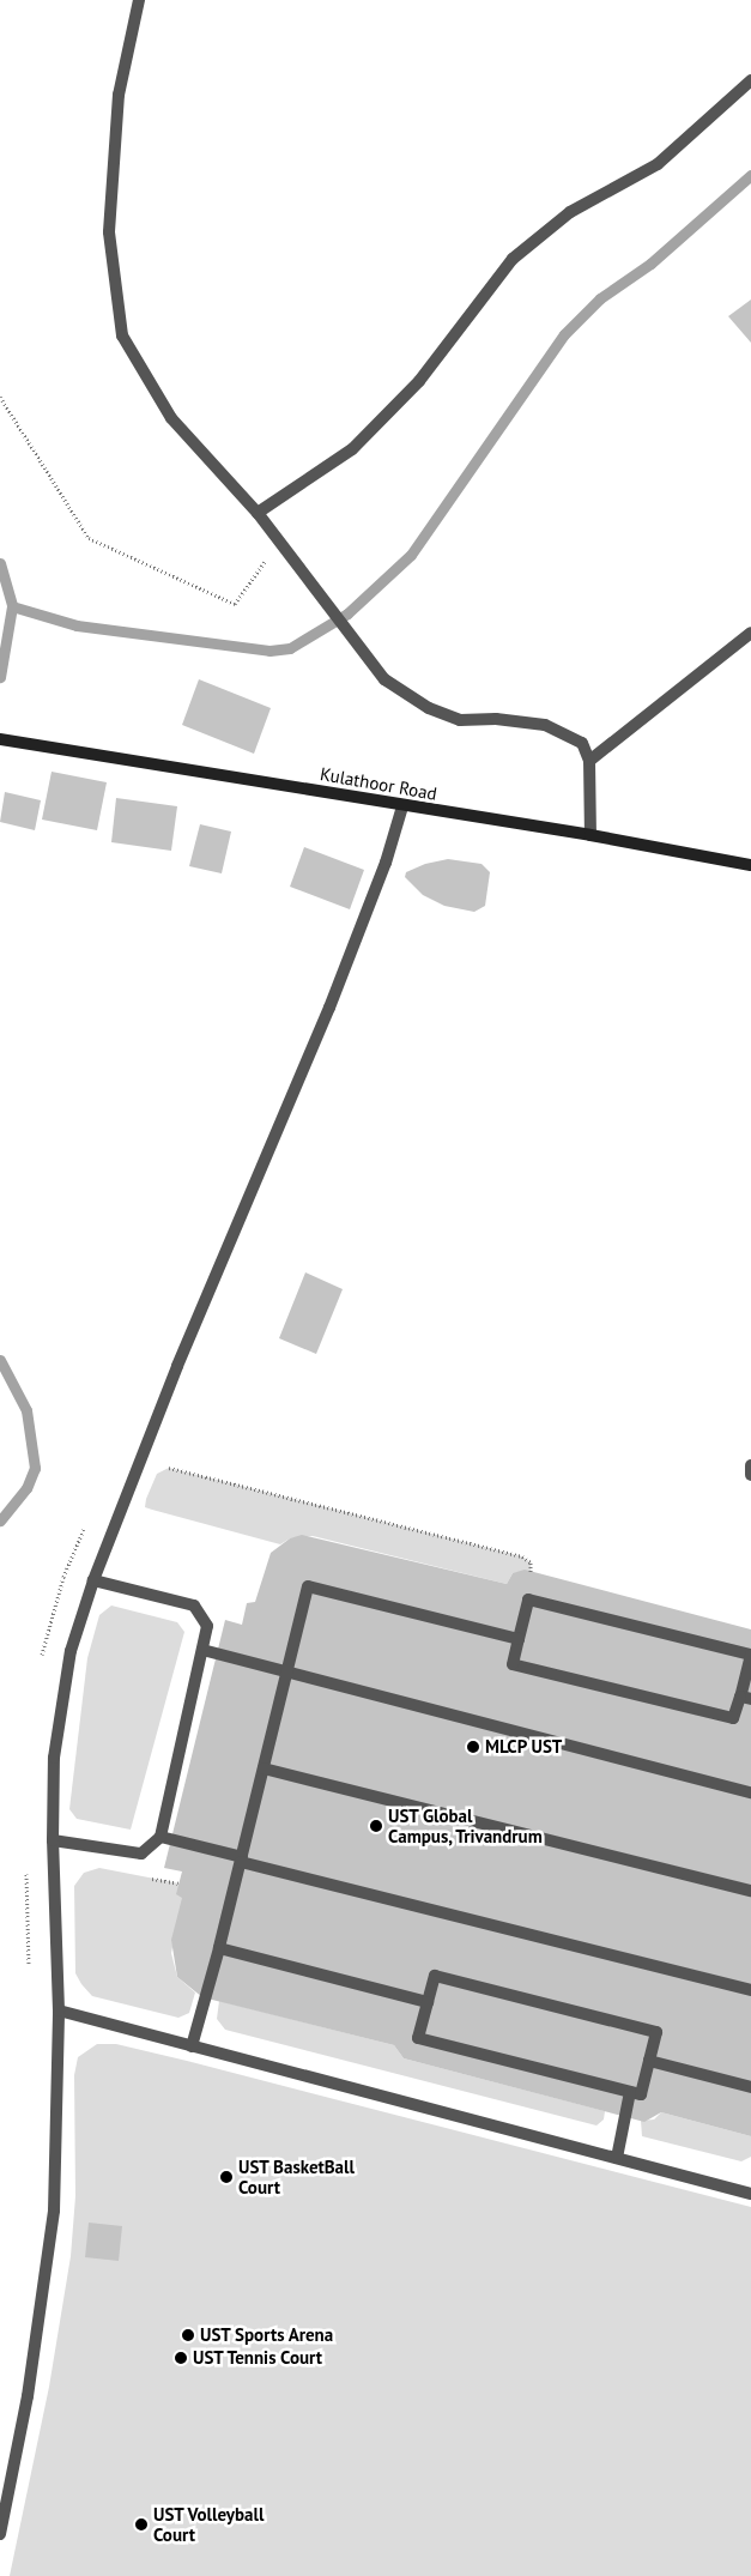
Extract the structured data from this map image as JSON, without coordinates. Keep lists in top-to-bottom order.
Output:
{
  "streets": {
    "main road": ["Kulathoor Road"]
  },
  "places": [
    "MLCP UST",
    "UST Global Campus, Trivandrum",
    "UST BasketBall Court",
    "UST Sports Arena",
    "UST Tennis Court",
    "UST Volleyball Court"
  ]
}
